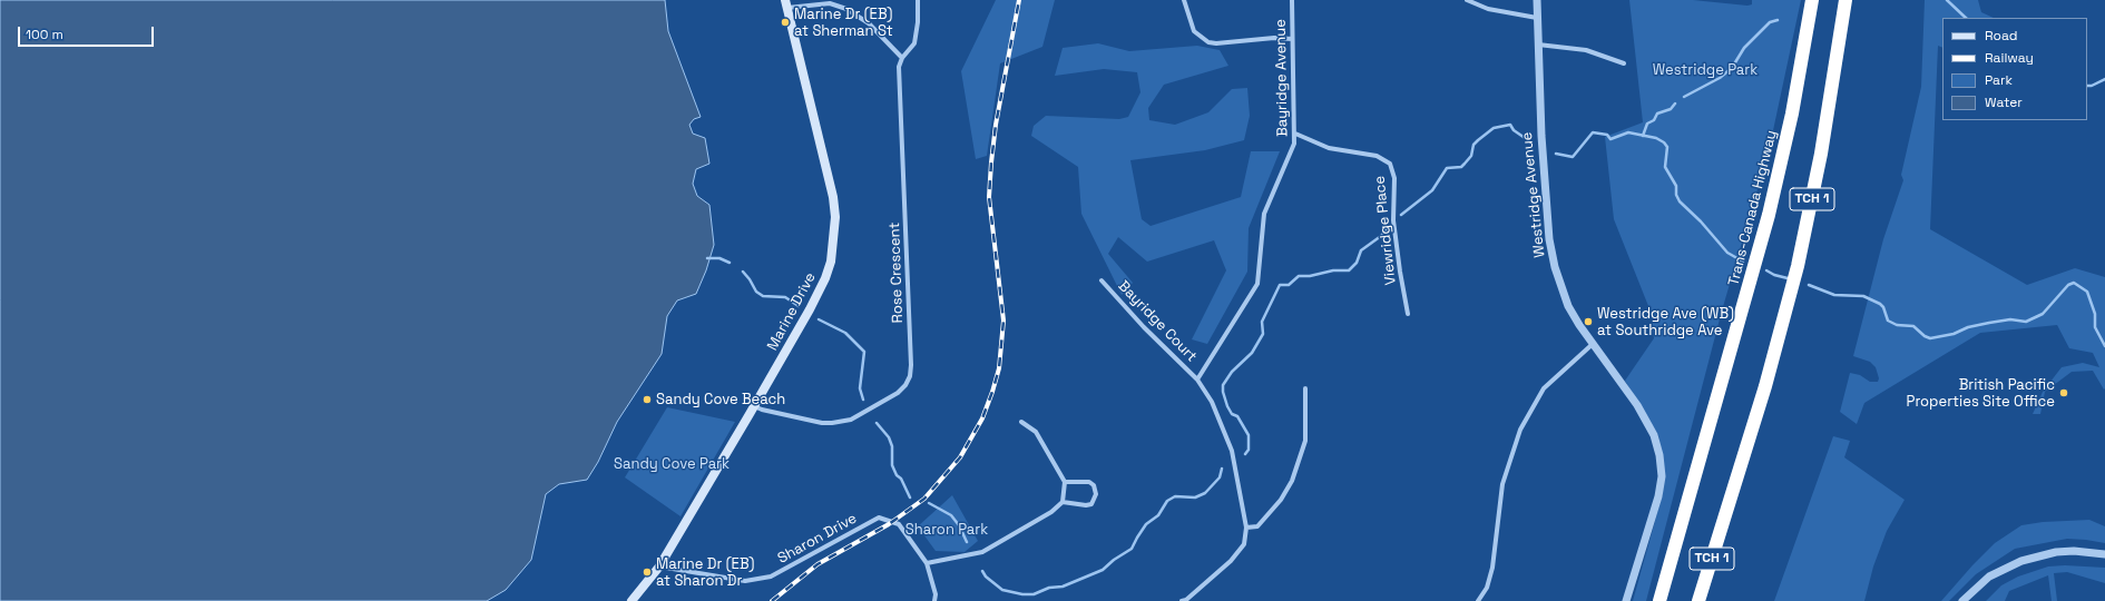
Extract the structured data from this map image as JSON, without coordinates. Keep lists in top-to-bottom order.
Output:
{
  "streets": {
    "highway": ["TCH 1", "Trans-Canada Highway"],
    "main road": ["Marine Drive"],
    "street": [
      "Bayridge Avenue",
      "Westridge Avenue",
      "Viewridge Place",
      "Rose Crescent",
      "Bayridge Court",
      "Sharon Drive"
    ]
  },
  "crossings": [
    ["Bayridge Avenue", "Viewridge Place"],
    ["Bayridge Avenue", "Bayridge Court"],
    ["Rose Crescent", "Marine Drive"],
    ["Marine Drive", "Sharon Drive"]
  ],
  "parks": ["Westridge Park", "Sandy Cove Park", "Sharon Park"],
  "places": [
    "Marine Dr (EB) at Sherman St",
    "Westridge Ave (WB) at Southridge Ave",
    "British Pacific Properties Site Office",
    "Sandy Cove Beach",
    "Marine Dr (EB) at Sharon Dr"
  ],
  "legend": [
    "Road",
    "Railway",
    "Park",
    "Water"
  ],
  "scale_bar": "100 m"
}
